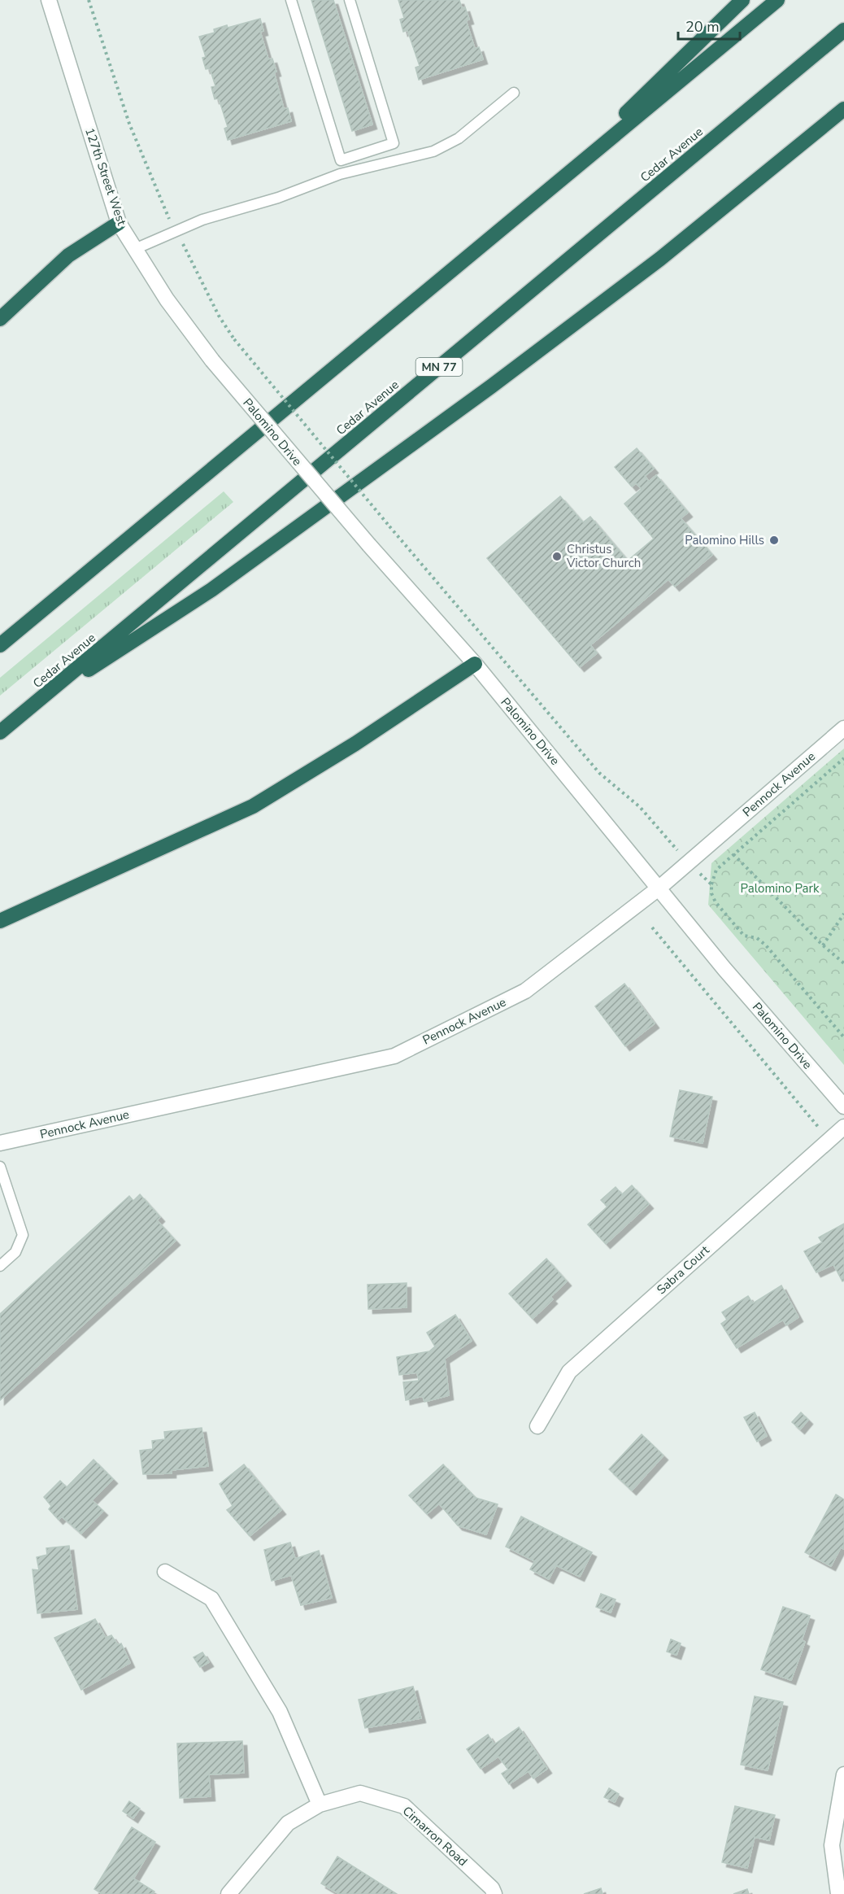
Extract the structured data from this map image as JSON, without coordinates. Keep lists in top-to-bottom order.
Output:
{
  "streets": {
    "highway": ["Cedar Avenue", "MN 77"],
    "street": [
      "127th Street West",
      "Palomino Drive",
      "Pennock Avenue",
      "Sabra Court",
      "Cimarron Road"
    ]
  },
  "crossings": [
    ["127th Street West", "Palomino Drive"],
    ["Palomino Drive", "Pennock Avenue"]
  ],
  "parks": ["Palomino Park"],
  "places": ["Palomino Hills", "Christus Victor Church"],
  "scale_bar": "20 m"
}
